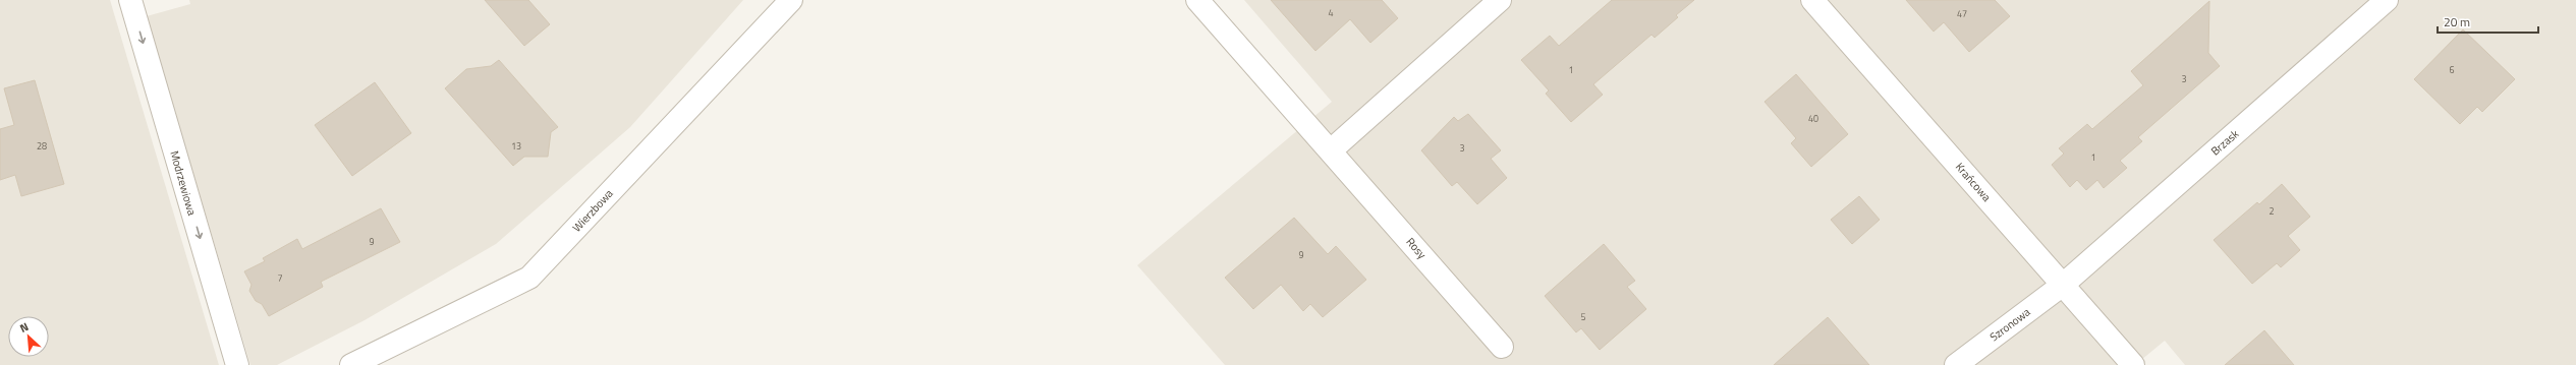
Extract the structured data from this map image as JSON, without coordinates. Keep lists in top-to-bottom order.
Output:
{
  "streets": {
    "street": [
      "Brzask",
      "Krańcowa",
      "Modrzewiowa",
      "Wierzbowa",
      "Rosy",
      "Szronowa"
    ]
  },
  "crossings": [
    ["Brzask", "Krańcowa"],
    ["Brzask", "Szronowa"],
    ["Krańcowa", "Szronowa"]
  ],
  "one_way": ["Modrzewiowa"],
  "house_numbers": [
    "4",
    "47",
    "1",
    "6",
    "3",
    "40",
    "28",
    "13",
    "3",
    "1",
    "2",
    "9",
    "9",
    "7",
    "5"
  ],
  "scale_bar": "20 m",
  "north": "top left"
}
